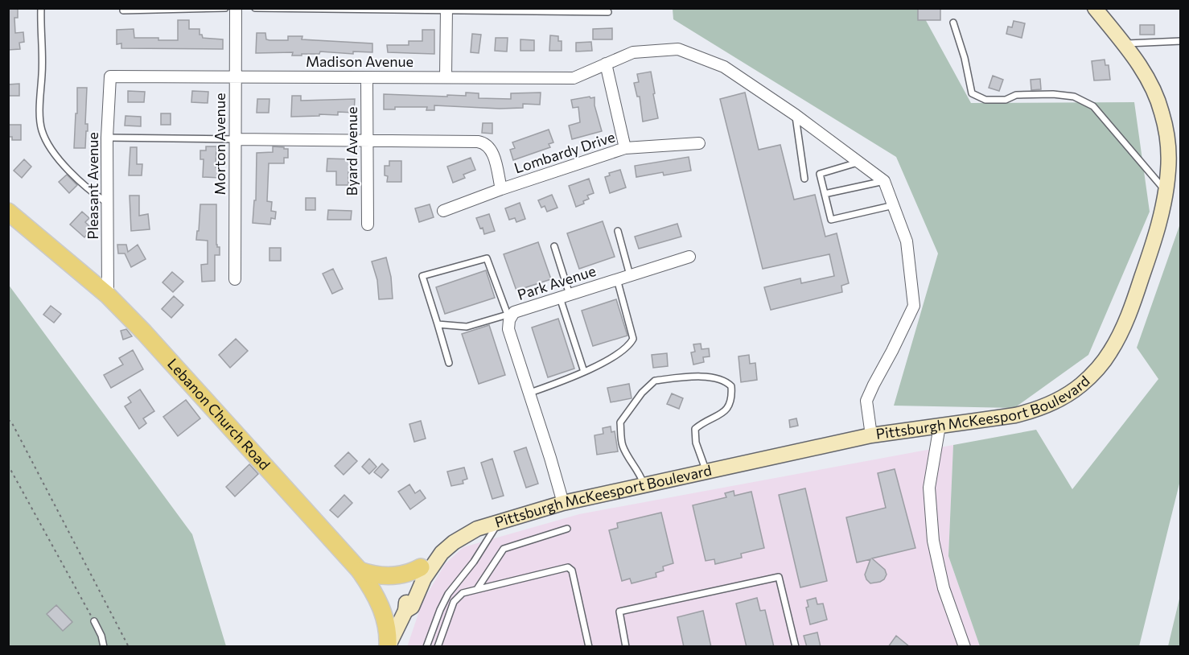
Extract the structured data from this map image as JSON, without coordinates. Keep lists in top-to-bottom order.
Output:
{
  "streets": {
    "main road": ["Pittsburgh McKeesport Boulevard", "Lebanon Church Road"],
    "street": [
      "Madison Avenue",
      "Morton Avenue",
      "Byard Avenue",
      "Lombardy Drive",
      "Pleasant Avenue",
      "Park Avenue"
    ]
  },
  "crossings": [
    ["Madison Avenue", "Morton Avenue"],
    ["Madison Avenue", "Byard Avenue"],
    ["Madison Avenue", "Pleasant Avenue"],
    ["Pleasant Avenue", "Lebanon Church Road"],
    ["Park Avenue", "Pittsburgh McKeesport Boulevard"],
    ["Pittsburgh McKeesport Boulevard", "Lebanon Church Road"]
  ]
}
